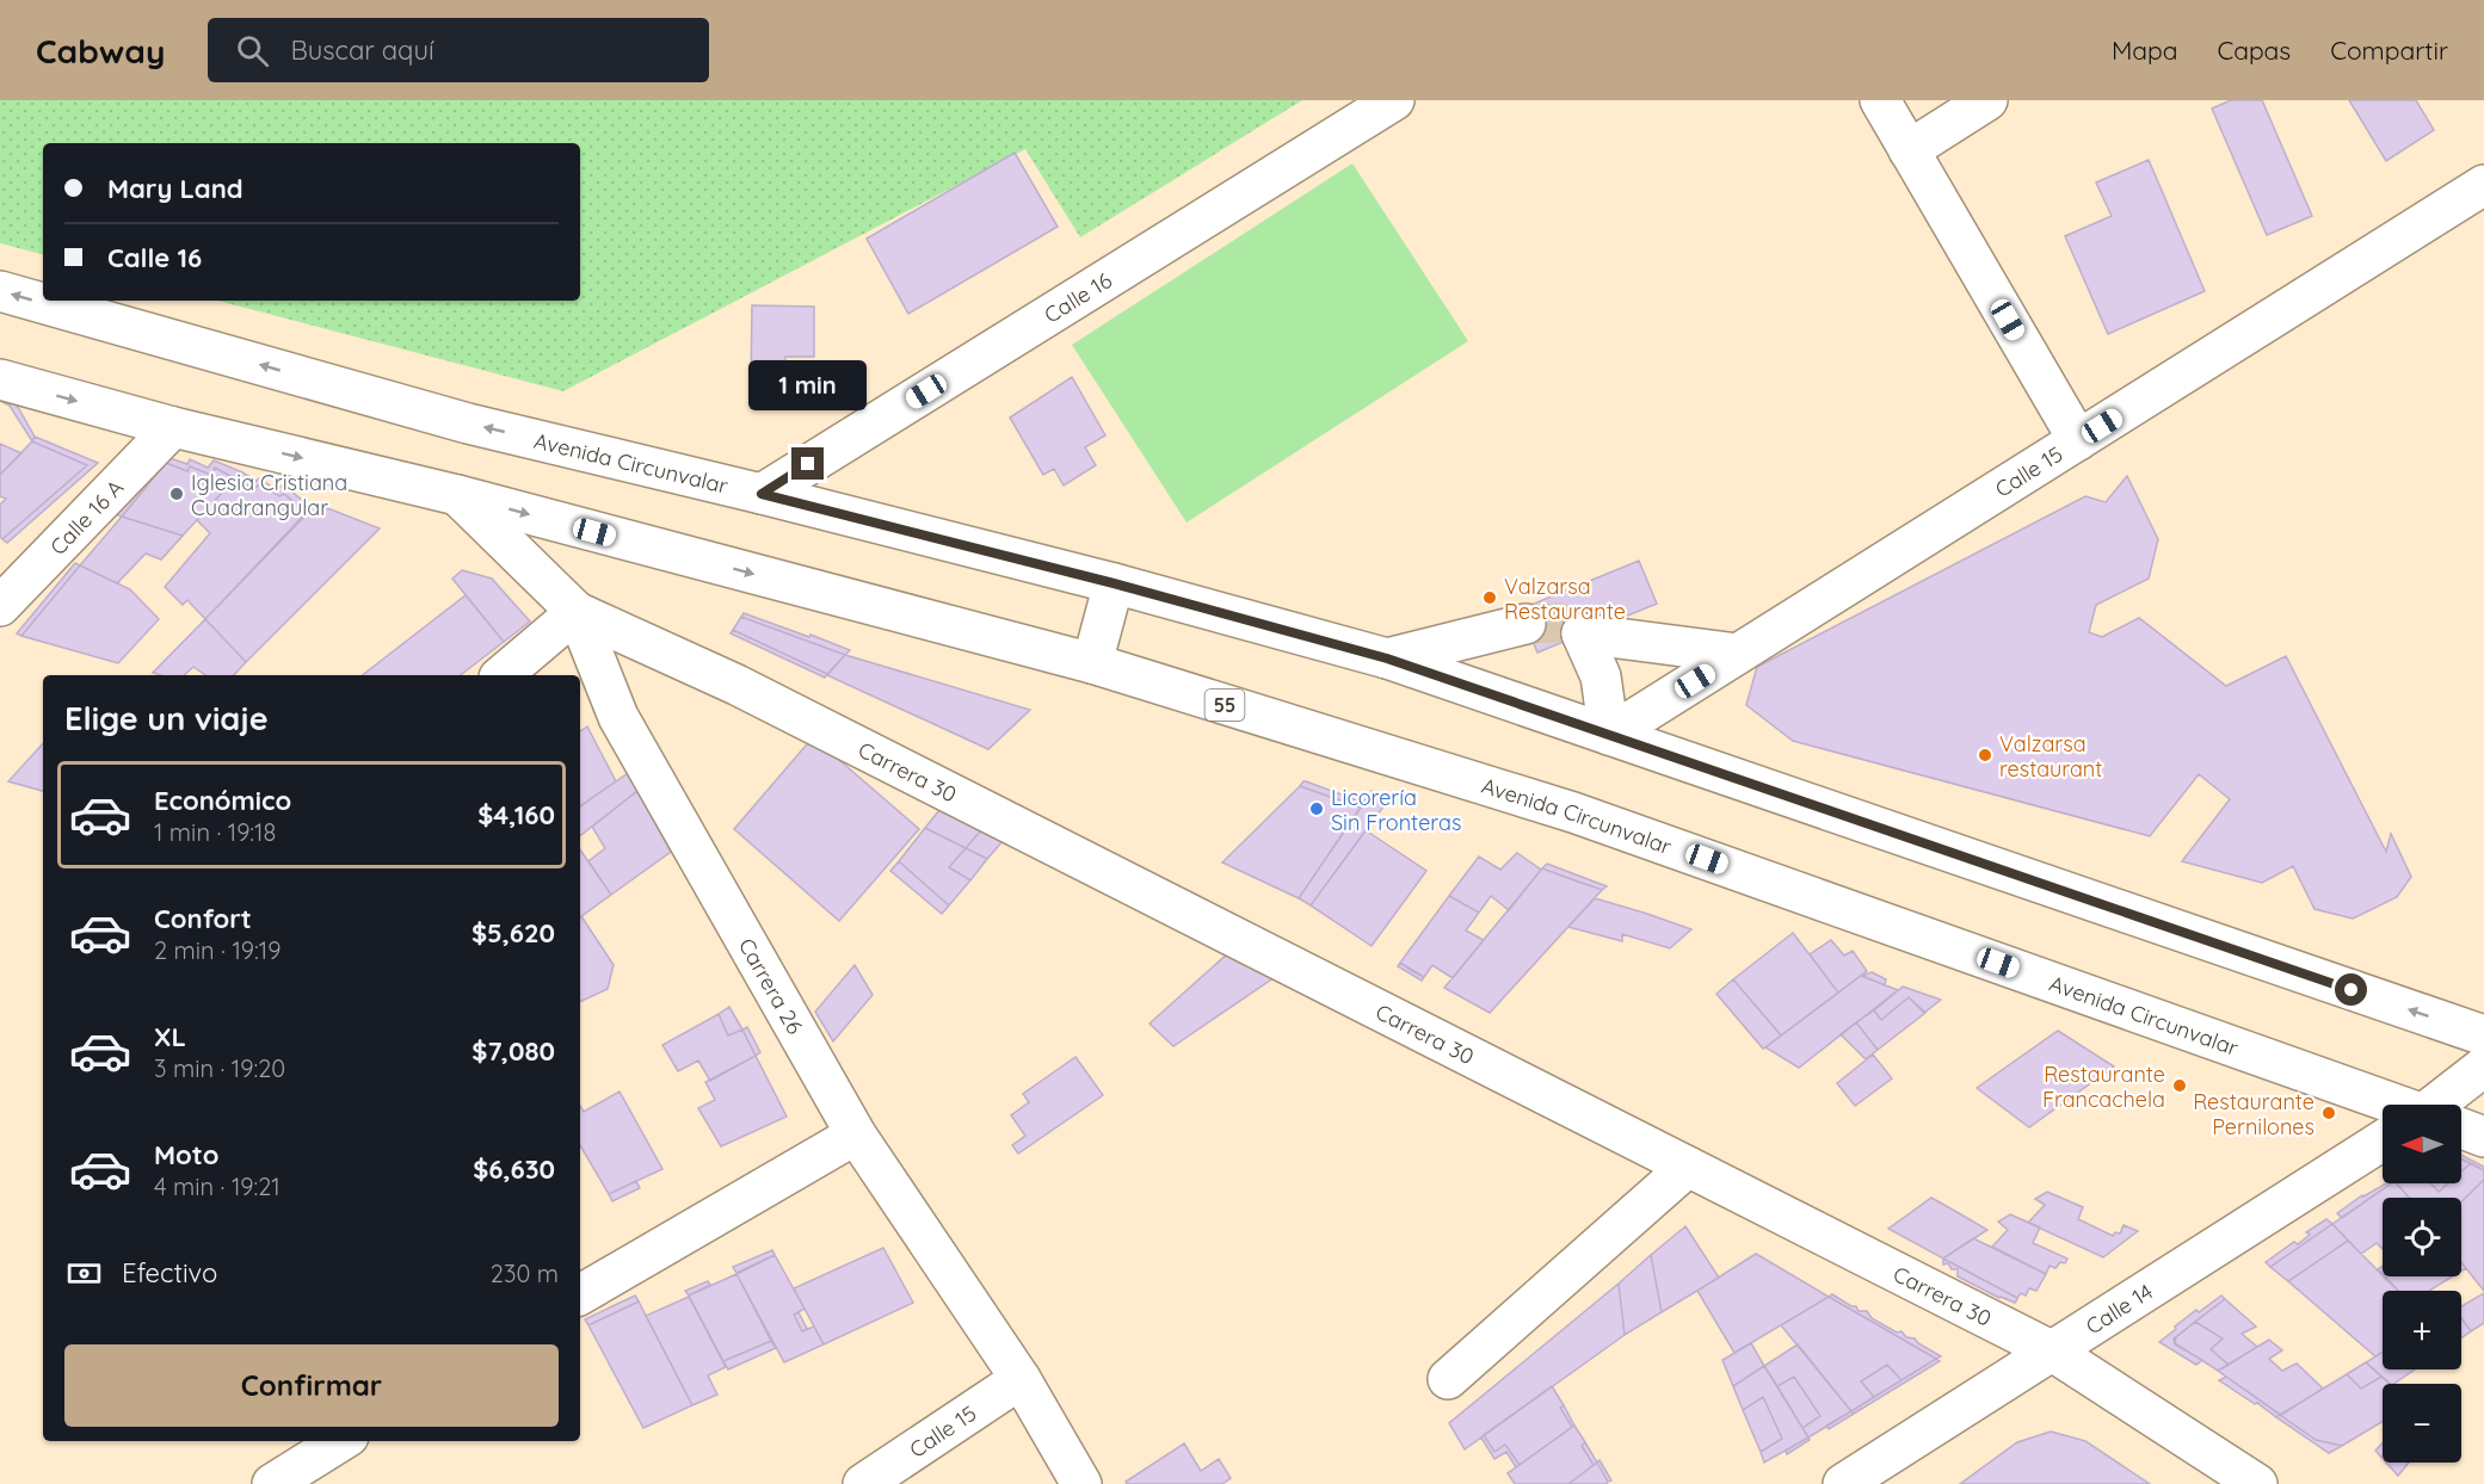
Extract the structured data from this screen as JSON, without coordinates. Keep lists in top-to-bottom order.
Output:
{
  "streets": {
    "main road": [
      "Calle 16",
      "Avenida Circunvalar",
      "Calle 15",
      "Calle 16 A",
      "55",
      "Carrera 30",
      "Carrera 26",
      "Calle 14"
    ]
  },
  "crossings": [
    ["Calle 16", "Avenida Circunvalar"],
    ["Avenida Circunvalar", "Calle 15"],
    ["Avenida Circunvalar", "Calle 16 A"],
    ["Avenida Circunvalar", "Carrera 26"],
    ["Calle 15", "Carrera 26"],
    ["Carrera 30", "Carrera 26"],
    ["Carrera 30", "Calle 14"]
  ],
  "places": [
    "Iglesia Cristiana Cuadrangular",
    "Valzarsa Restaurante",
    "Valzarsa restaurant",
    "Licorería Sin Fronteras",
    "Restaurante Francachela",
    "Restaurante Pernilones"
  ],
  "north": "left",
  "page": {
    "header": "Cabway",
    "search": "Buscar aquí",
    "nav": ["Mapa", "Capas", "Compartir"],
    "banner": ["Mary Land", "Calle 16"],
    "bubble": "1 min",
    "heading": "Elige un viaje",
    "list": [
      {
        "name": "Económico",
        "note": "1 min · 19:18",
        "value": "$4,160"
      },
      {
        "name": "Confort",
        "note": "2 min · 19:19",
        "value": "$5,620"
      },
      {
        "name": "XL",
        "note": "3 min · 19:20",
        "value": "$7,080"
      },
      {
        "name": "Moto",
        "note": "4 min · 19:21",
        "value": "$6,630"
      }
    ],
    "map_buttons": ["+", "−"],
    "pay": ["Efectivo", "230 m"],
    "buttons": "Confirmar"
  }
}
